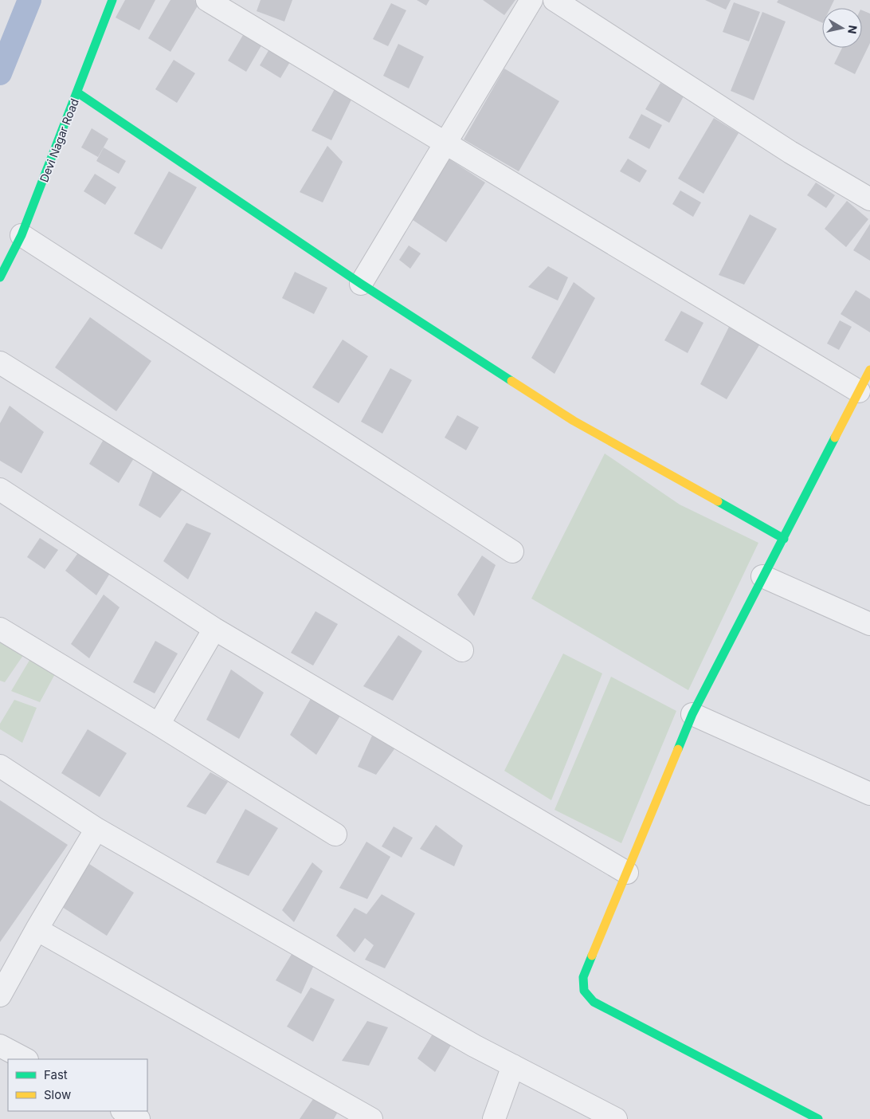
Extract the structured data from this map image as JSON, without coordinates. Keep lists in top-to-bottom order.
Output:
{
  "streets": {
    "street": ["Devi Nagar Road"]
  },
  "legend": ["Fast", "Slow"],
  "north": "right"
}
